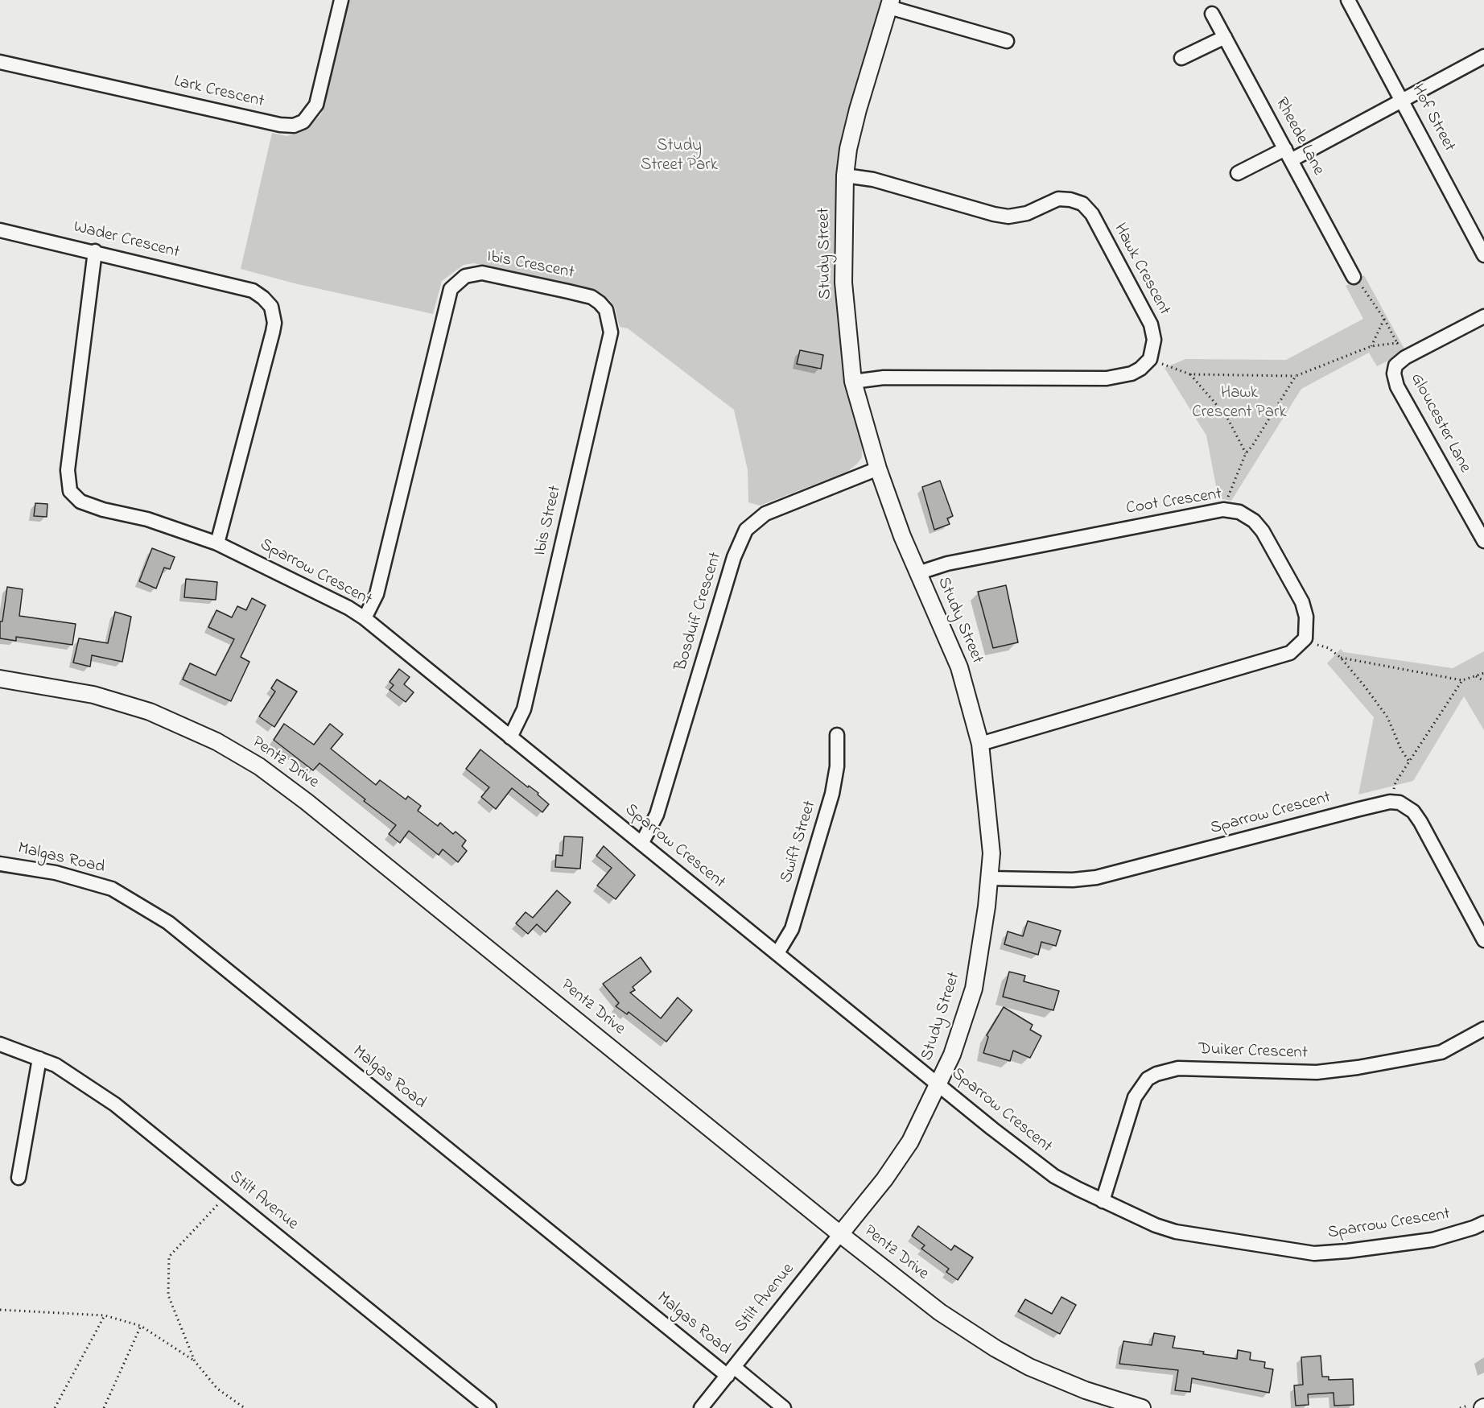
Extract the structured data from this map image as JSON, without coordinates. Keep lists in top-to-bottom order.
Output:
{
  "streets": {
    "street": [
      "Lark Crescent",
      "Hof Street",
      "Rheede Lane",
      "Wader Crescent",
      "Study Street",
      "Ibis Crescent",
      "Hawk Crescent",
      "Gloucester Lane",
      "Coot Crescent",
      "Ibis Street",
      "Sparrow Crescent",
      "Bosduif Crescent",
      "Pentz Drive",
      "Swift Street",
      "Malgas Road",
      "Duiker Crescent",
      "Stilt Avenue"
    ]
  },
  "crossings": [
    ["Wader Crescent", "Sparrow Crescent"],
    ["Study Street", "Hawk Crescent"],
    ["Study Street", "Coot Crescent"],
    ["Study Street", "Sparrow Crescent"],
    ["Study Street", "Bosduif Crescent"],
    ["Study Street", "Pentz Drive"],
    ["Study Street", "Stilt Avenue"],
    ["Ibis Crescent", "Ibis Street"],
    ["Ibis Crescent", "Sparrow Crescent"],
    ["Ibis Street", "Sparrow Crescent"],
    ["Sparrow Crescent", "Bosduif Crescent"],
    ["Sparrow Crescent", "Swift Street"],
    ["Sparrow Crescent", "Duiker Crescent"],
    ["Pentz Drive", "Stilt Avenue"],
    ["Malgas Road", "Stilt Avenue"]
  ],
  "parks": ["Study Street Park", "Hawk Crescent Park"]
}
